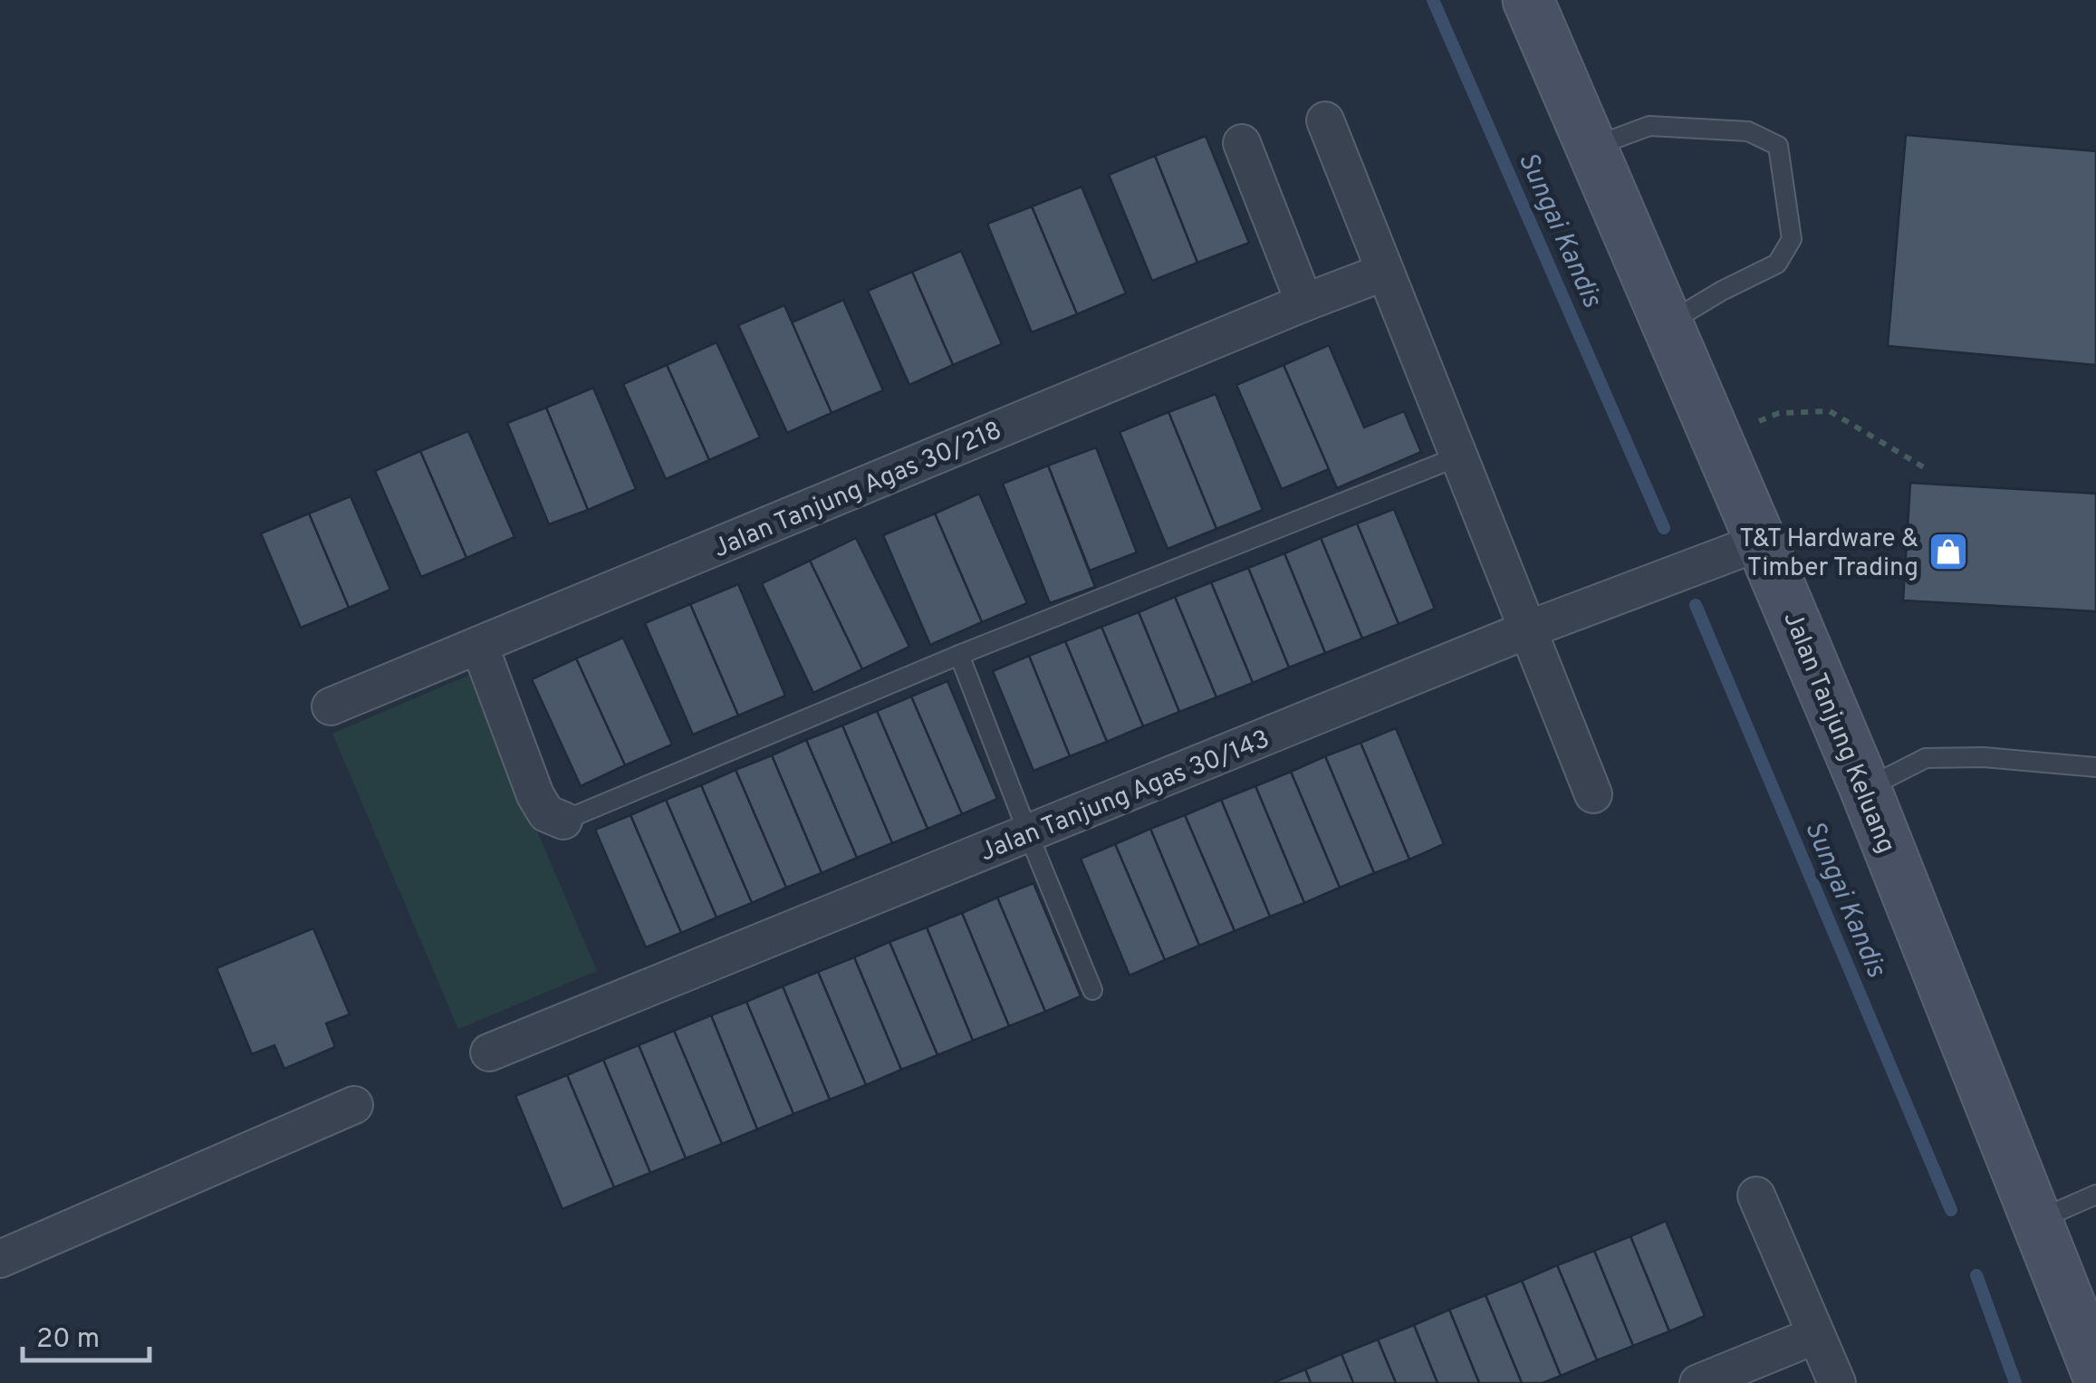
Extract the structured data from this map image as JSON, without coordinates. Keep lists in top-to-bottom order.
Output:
{
  "streets": {
    "main road": ["Jalan Tanjung Keluang"],
    "street": ["Jalan Tanjung Agas 30/218", "Jalan Tanjung Agas 30/143"]
  },
  "crossings": [
    ["Jalan Tanjung Keluang", "Jalan Tanjung Agas 30/143"]
  ],
  "water": ["Sungai Kandis"],
  "places": {
    "shop": ["T&T Hardware & Timber Trading"]
  },
  "scale_bar": "20 m"
}
